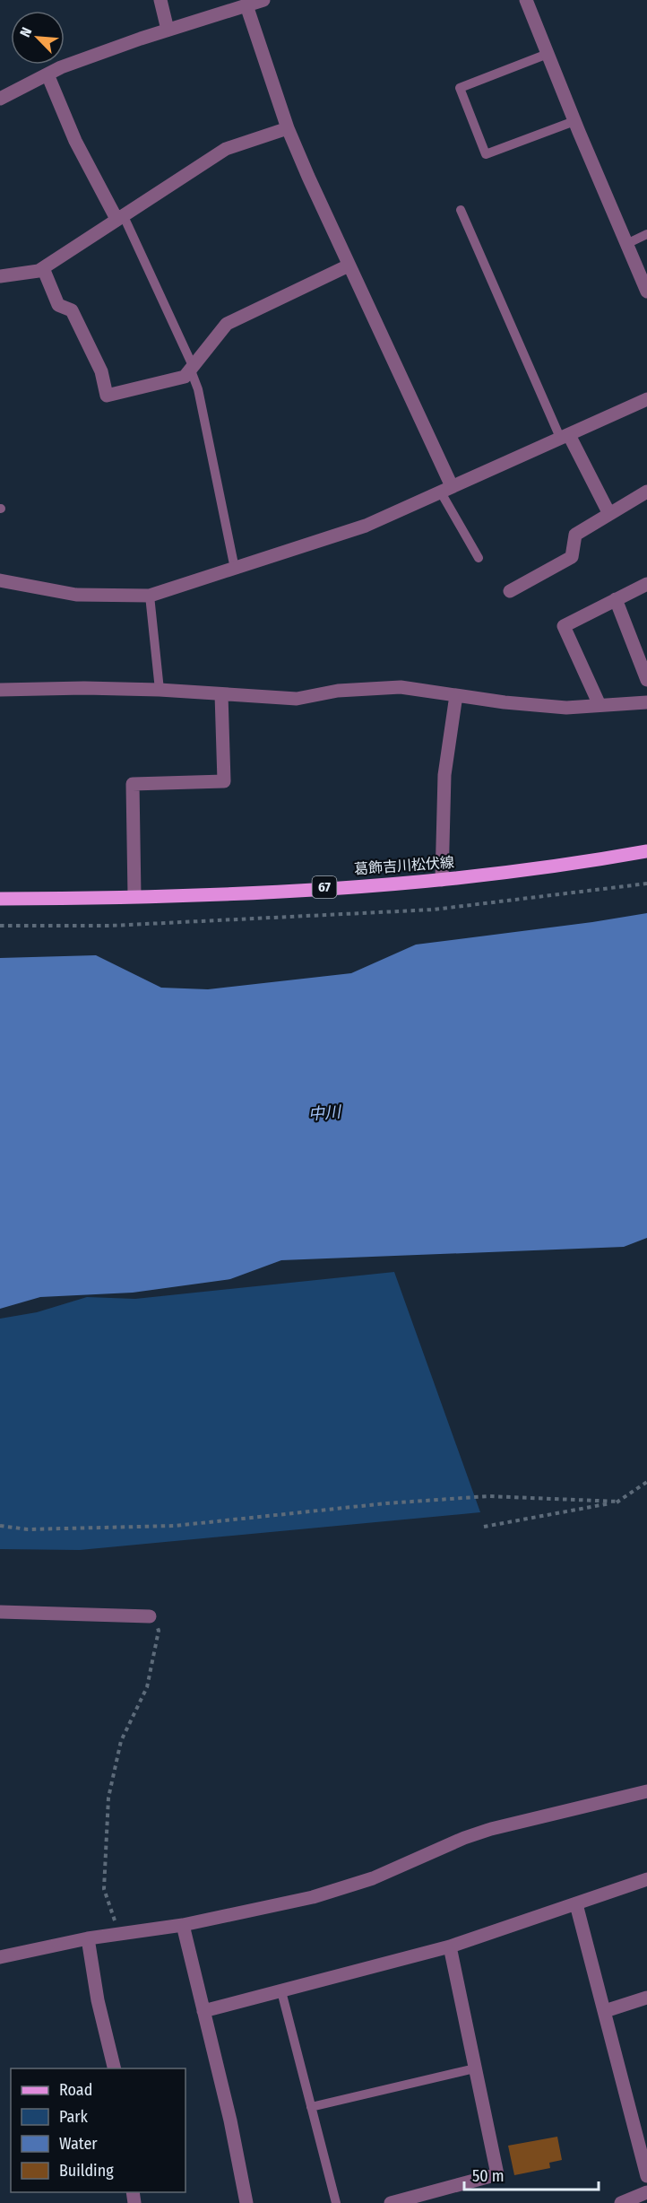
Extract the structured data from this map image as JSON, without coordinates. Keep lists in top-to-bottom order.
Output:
{
  "streets": {
    "main road": ["葛飾吉川松伏線", "67"]
  },
  "water": ["中川"],
  "legend": [
    "Road",
    "Park",
    "Water",
    "Building"
  ],
  "scale_bar": "50 m",
  "north": "top left"
}
